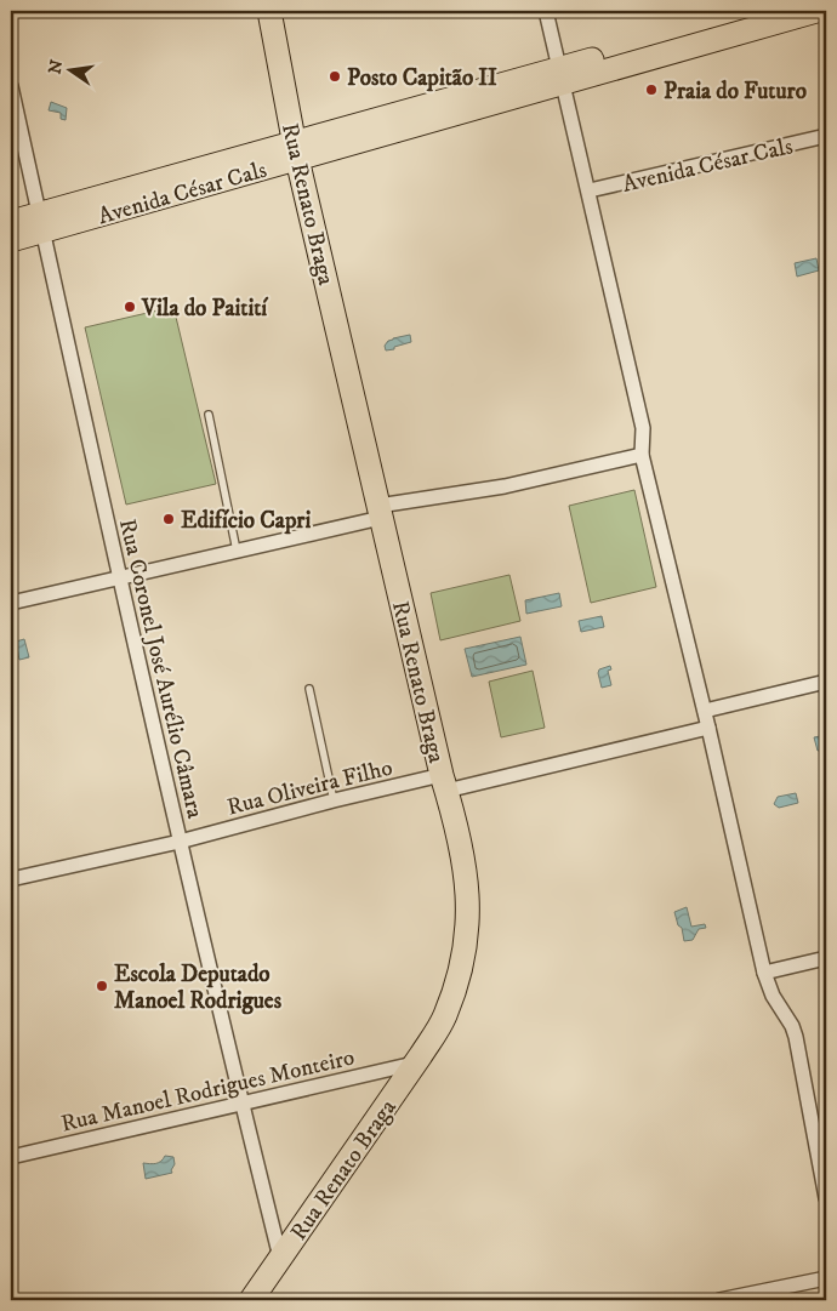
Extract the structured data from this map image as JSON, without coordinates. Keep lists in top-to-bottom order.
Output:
{
  "streets": {
    "main road": ["Avenida César Cals", "Rua Renato Braga"],
    "street": ["Rua Coronel José Aurélio Câmara", "Rua Oliveira Filho", "Rua Manoel Rodrigues Monteiro"]
  },
  "crossings": [
    ["Avenida César Cals", "Rua Renato Braga"],
    ["Avenida César Cals", "Rua Coronel José Aurélio Câmara"],
    ["Rua Renato Braga", "Rua Coronel José Aurélio Câmara"],
    ["Rua Renato Braga", "Rua Oliveira Filho"],
    ["Rua Renato Braga", "Rua Manoel Rodrigues Monteiro"],
    ["Rua Coronel José Aurélio Câmara", "Rua Oliveira Filho"],
    ["Rua Coronel José Aurélio Câmara", "Rua Manoel Rodrigues Monteiro"]
  ],
  "places": [
    "Posto Capitão II",
    "Praia do Futuro",
    "Vila do Paitití",
    "Edifício Capri",
    "Escola Deputado Manoel Rodrigues"
  ],
  "north": "left"
}
